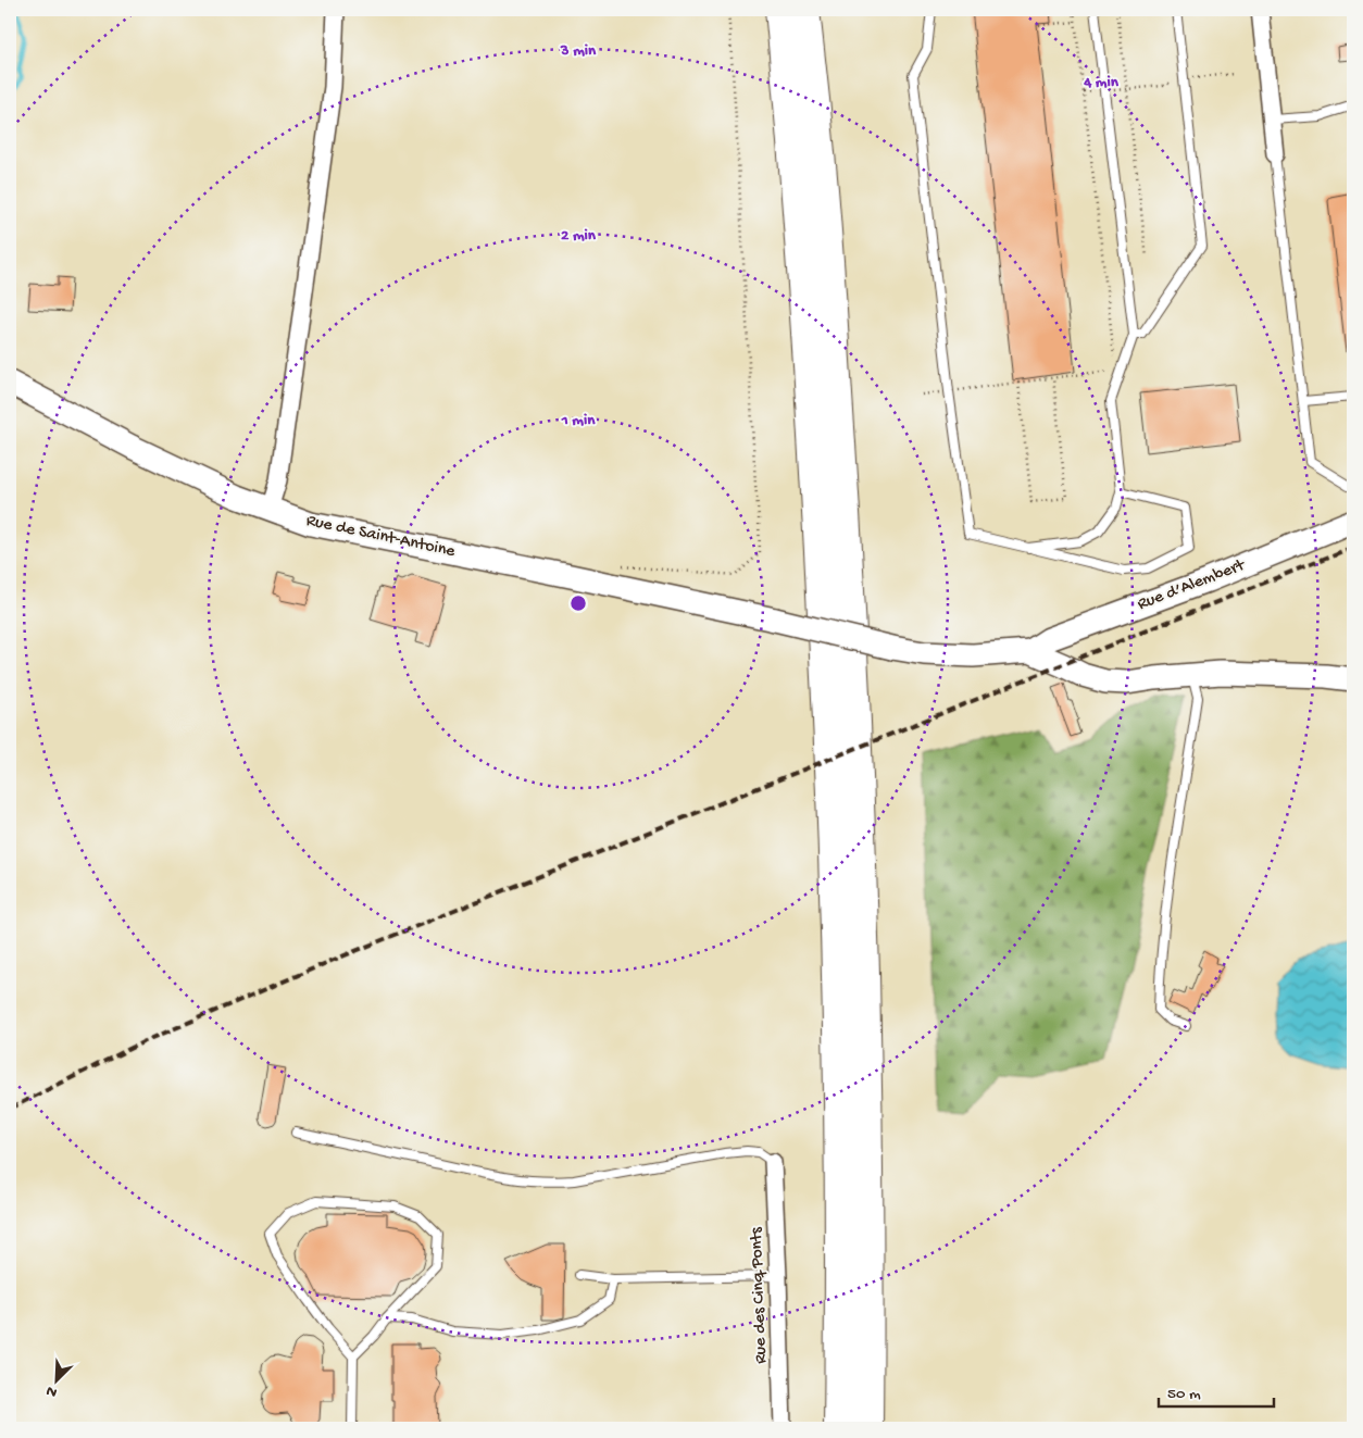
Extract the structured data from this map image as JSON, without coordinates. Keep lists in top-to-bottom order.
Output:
{
  "streets": {
    "street": ["Rue de Saint-Antoine", "Rue d’Alembert", "Rue des Cinq Ponts"]
  },
  "crossings": [
    ["Rue de Saint-Antoine", "Rue d’Alembert"]
  ],
  "scale_bar": "50 m",
  "north": "bottom left",
  "rings": [
    "3 min",
    "4 min",
    "2 min",
    "1 min"
  ]
}
